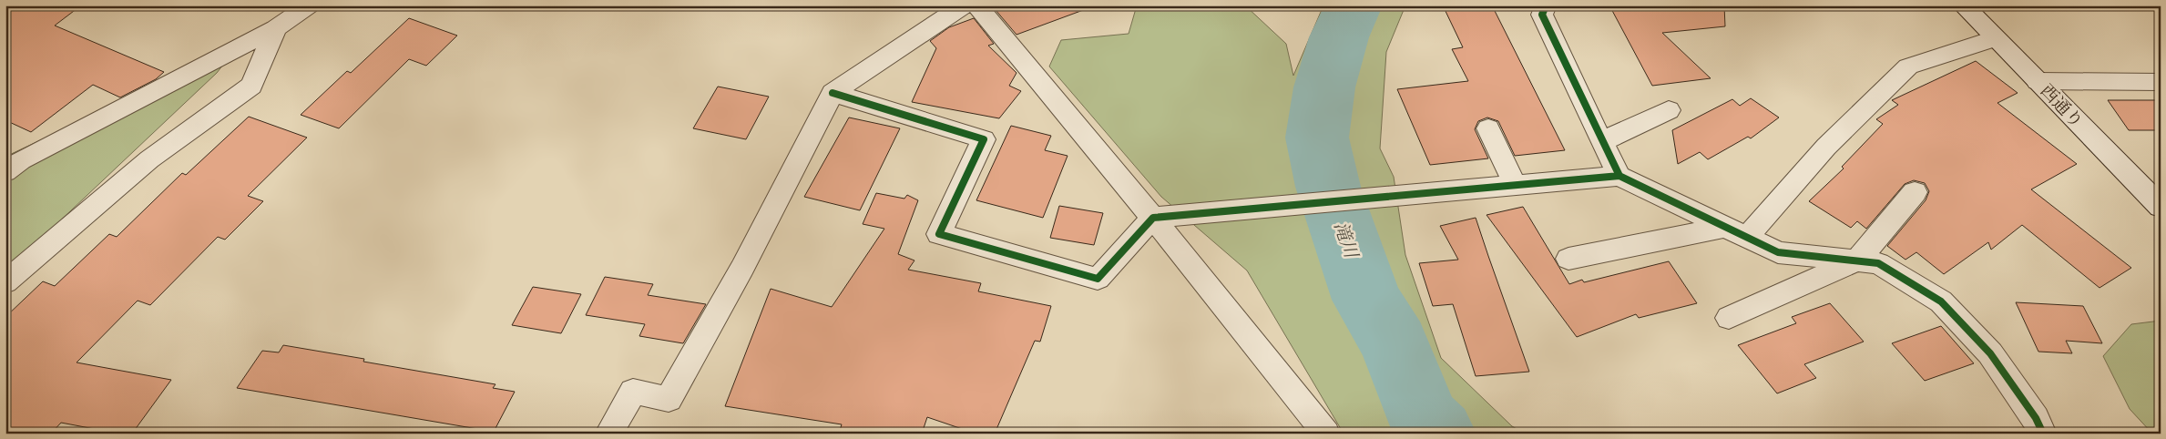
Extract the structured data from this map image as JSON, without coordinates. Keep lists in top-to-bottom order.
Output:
{
  "streets": {
    "street": ["西通り"]
  },
  "water": ["滝川"]
}
